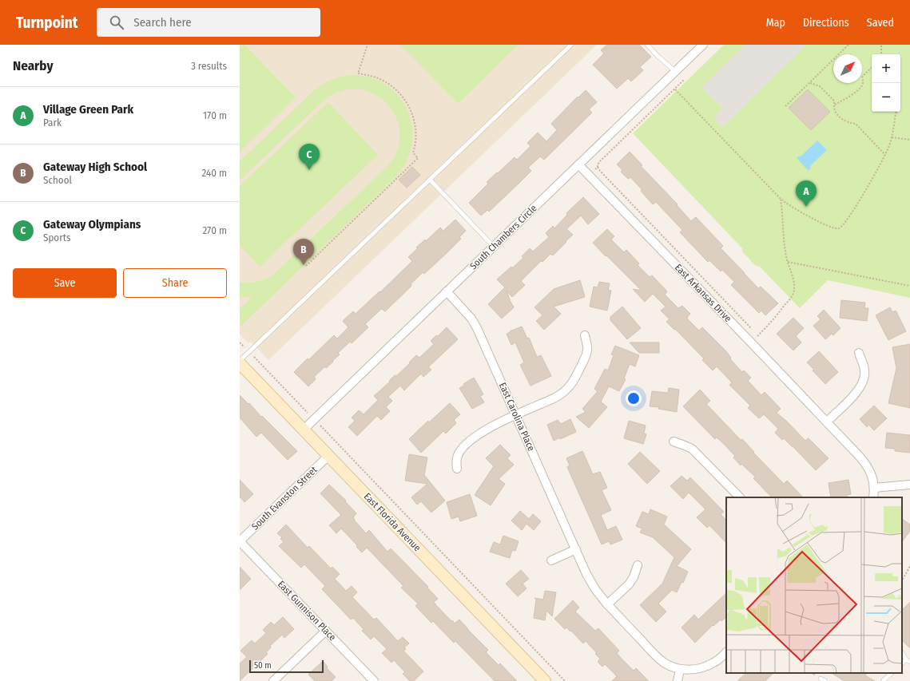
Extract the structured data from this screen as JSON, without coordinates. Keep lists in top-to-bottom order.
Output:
{
  "streets": {
    "street": [
      "South Chambers Circle",
      "East Arkansas Drive",
      "East Carolina Place",
      "South Evanston Street",
      "East Florida Avenue",
      "East Gunnison Place"
    ]
  },
  "crossings": [
    ["South Chambers Circle", "East Arkansas Drive"],
    ["South Chambers Circle", "East Carolina Place"],
    ["South Chambers Circle", "East Florida Avenue"],
    ["South Evanston Street", "East Florida Avenue"],
    ["South Evanston Street", "East Gunnison Place"]
  ],
  "scale_bar": "50 m",
  "north": "top right",
  "page": {
    "header": "Turnpoint",
    "search": "Search here",
    "nav": ["Map", "Directions", "Saved"],
    "heading": ["Nearby", "3 results"],
    "map_buttons": ["+", "−"],
    "list": [
      {
        "mark": "A",
        "name": "Village Green Park",
        "note": "Park",
        "value": "170 m"
      },
      {
        "mark": "B",
        "name": "Gateway High School",
        "note": "School",
        "value": "240 m"
      },
      {
        "mark": "C",
        "name": "Gateway Olympians",
        "note": "Sports",
        "value": "270 m"
      }
    ],
    "pins": ["C", "A", "B"],
    "buttons": ["Save", "Share"],
    "scale": "50 m"
  }
}
